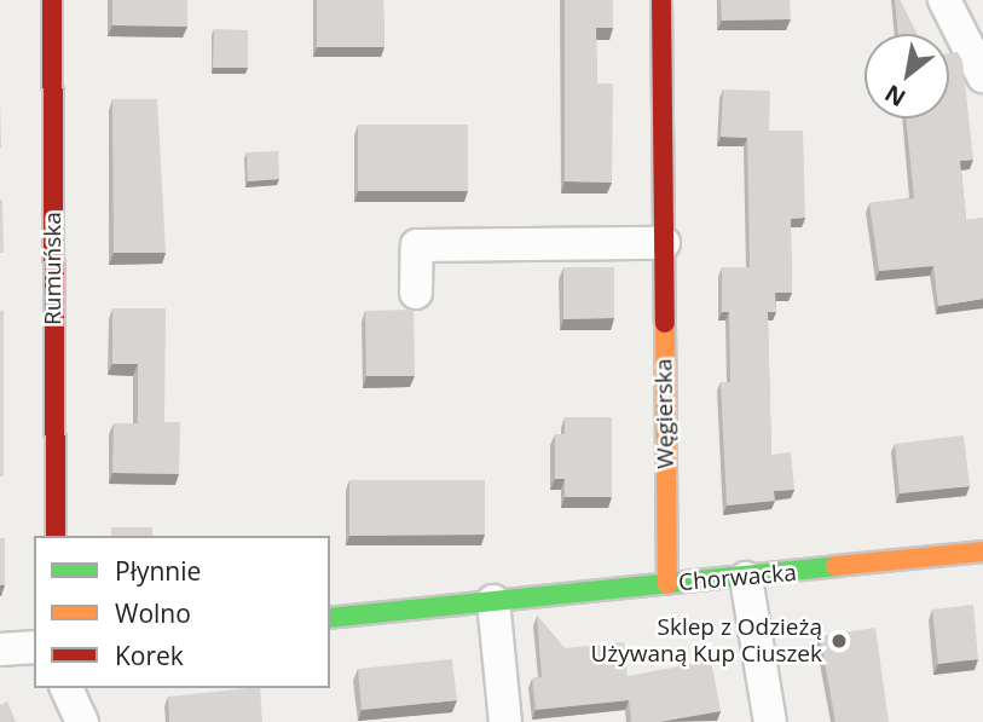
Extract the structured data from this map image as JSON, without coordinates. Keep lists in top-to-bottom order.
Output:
{
  "streets": {
    "street": ["Rumuńska", "Węgierska", "Chorwacka"]
  },
  "crossings": [
    ["Węgierska", "Chorwacka"]
  ],
  "places": ["Sklep z Odzieżą Używaną Kup Ciuszek"],
  "legend": ["Płynnie", "Wolno", "Korek"],
  "north": "bottom left"
}
